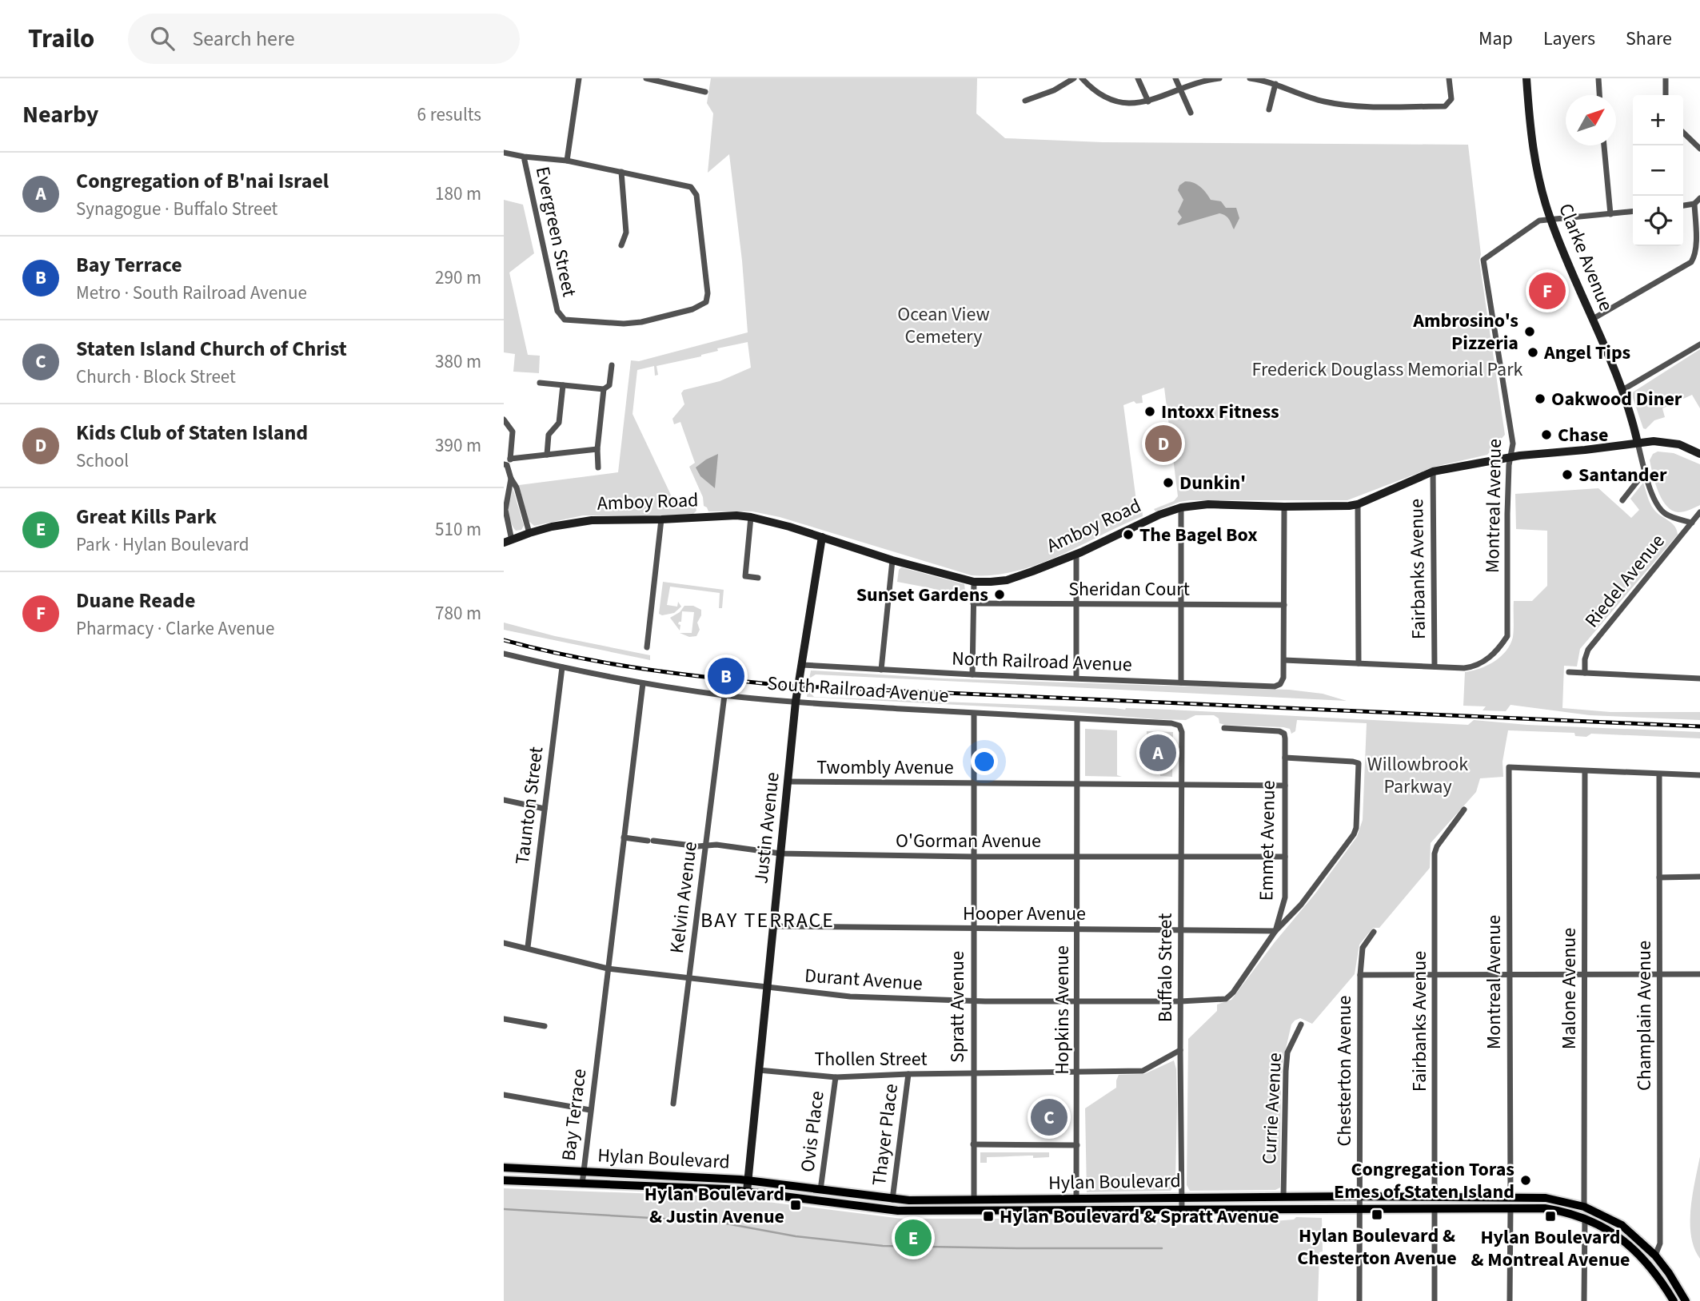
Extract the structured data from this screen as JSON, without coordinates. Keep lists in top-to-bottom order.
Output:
{
  "streets": {
    "main road": [
      "Clarke Avenue",
      "Amboy Road",
      "Justin Avenue",
      "Hylan Boulevard"
    ],
    "street": [
      "Evergreen Street",
      "Montreal Avenue",
      "Fairbanks Avenue",
      "Riedel Avenue",
      "Sheridan Court",
      "North Railroad Avenue",
      "South Railroad Avenue",
      "Twombly Avenue",
      "Taunton Street",
      "O'Gorman Avenue",
      "Emmet Avenue",
      "Kelvin Avenue",
      "Hooper Avenue",
      "Buffalo Street",
      "Durant Avenue",
      "Malone Avenue",
      "Spratt Avenue",
      "Hopkins Avenue",
      "Champlain Avenue",
      "Thollen Street",
      "Chesterton Avenue",
      "Currie Avenue",
      "Bay Terrace",
      "Ovis Place",
      "Thayer Place"
    ]
  },
  "crossings": [
    ["Clarke Avenue", "Amboy Road"],
    ["Clarke Avenue", "Montreal Avenue"],
    ["Amboy Road", "Montreal Avenue"],
    ["Amboy Road", "Fairbanks Avenue"],
    ["Amboy Road", "Justin Avenue"],
    ["Montreal Avenue", "Fairbanks Avenue"],
    ["Montreal Avenue", "Malone Avenue"],
    ["Montreal Avenue", "Hylan Boulevard"],
    ["Fairbanks Avenue", "Hylan Boulevard"],
    ["North Railroad Avenue", "Justin Avenue"],
    ["South Railroad Avenue", "Taunton Street"],
    ["South Railroad Avenue", "Justin Avenue"],
    ["South Railroad Avenue", "Kelvin Avenue"],
    ["South Railroad Avenue", "Buffalo Street"],
    ["South Railroad Avenue", "Spratt Avenue"],
    ["South Railroad Avenue", "Hopkins Avenue"],
    ["South Railroad Avenue", "Bay Terrace"],
    ["Twombly Avenue", "Justin Avenue"],
    ["Twombly Avenue", "Emmet Avenue"],
    ["Twombly Avenue", "Buffalo Street"],
    ["Twombly Avenue", "Spratt Avenue"],
    ["Twombly Avenue", "Hopkins Avenue"],
    ["Taunton Street", "Durant Avenue"],
    ["Justin Avenue", "O'Gorman Avenue"],
    ["Justin Avenue", "Hooper Avenue"],
    ["Justin Avenue", "Durant Avenue"],
    ["Justin Avenue", "Thollen Street"],
    ["Justin Avenue", "Hylan Boulevard"],
    ["O'Gorman Avenue", "Emmet Avenue"],
    ["O'Gorman Avenue", "Kelvin Avenue"],
    ["O'Gorman Avenue", "Buffalo Street"],
    ["O'Gorman Avenue", "Spratt Avenue"],
    ["O'Gorman Avenue", "Hopkins Avenue"],
    ["O'Gorman Avenue", "Bay Terrace"],
    ["Emmet Avenue", "Hooper Avenue"],
    ["Emmet Avenue", "Durant Avenue"],
    ["Kelvin Avenue", "Durant Avenue"],
    ["Hooper Avenue", "Buffalo Street"],
    ["Hooper Avenue", "Spratt Avenue"],
    ["Hooper Avenue", "Hopkins Avenue"],
    ["Buffalo Street", "Durant Avenue"],
    ["Buffalo Street", "Thollen Street"],
    ["Buffalo Street", "Hylan Boulevard"],
    ["Durant Avenue", "Spratt Avenue"],
    ["Durant Avenue", "Hopkins Avenue"],
    ["Durant Avenue", "Bay Terrace"],
    ["Malone Avenue", "Hylan Boulevard"],
    ["Spratt Avenue", "Thollen Street"],
    ["Spratt Avenue", "Hylan Boulevard"],
    ["Hopkins Avenue", "Thollen Street"],
    ["Hopkins Avenue", "Hylan Boulevard"],
    ["Champlain Avenue", "Hylan Boulevard"],
    ["Thollen Street", "Ovis Place"],
    ["Thollen Street", "Thayer Place"],
    ["Chesterton Avenue", "Hylan Boulevard"],
    ["Currie Avenue", "Hylan Boulevard"],
    ["Bay Terrace", "Hylan Boulevard"],
    ["Ovis Place", "Hylan Boulevard"],
    ["Thayer Place", "Hylan Boulevard"]
  ],
  "districts": ["BAY TERRACE"],
  "parks": ["Ocean View Cemetery", "Frederick Douglass Memorial Park", "Willowbrook Parkway"],
  "places": {
    "other": [
      "Ambrosino's Pizzeria",
      "Angel Tips",
      "Oakwood Diner",
      "Intoxx Fitness",
      "Chase",
      "Santander",
      "Dunkin'",
      "The Bagel Box",
      "Sunset Gardens",
      "Congregation Toras Emes of Staten Island"
    ],
    "transit": [
      "Hylan Boulevard & Justin Avenue",
      "Hylan Boulevard & Chesterton Avenue",
      "Hylan Boulevard & Spratt Avenue",
      "Hylan Boulevard & Montreal Avenue"
    ]
  },
  "north": "top right",
  "page": {
    "header": "Trailo",
    "search": "Search here",
    "nav": ["Map", "Layers", "Share"],
    "heading": ["Nearby", "6 results"],
    "map_buttons": ["+", "−"],
    "list": [
      {
        "mark": "A",
        "name": "Congregation of B'nai Israel",
        "note": "Synagogue · Buffalo Street",
        "value": "180 m"
      },
      {
        "mark": "B",
        "name": "Bay Terrace",
        "note": "Metro · South Railroad Avenue",
        "value": "290 m"
      },
      {
        "mark": "C",
        "name": "Staten Island Church of Christ",
        "note": "Church · Block Street",
        "value": "380 m"
      },
      {
        "mark": "D",
        "name": "Kids Club of Staten Island",
        "note": "School",
        "value": "390 m"
      },
      {
        "mark": "E",
        "name": "Great Kills Park",
        "note": "Park · Hylan Boulevard",
        "value": "510 m"
      },
      {
        "mark": "F",
        "name": "Duane Reade",
        "note": "Pharmacy · Clarke Avenue",
        "value": "780 m"
      }
    ],
    "pins": [
      "F",
      "D",
      "B",
      "A",
      "C",
      "E"
    ]
  }
}
